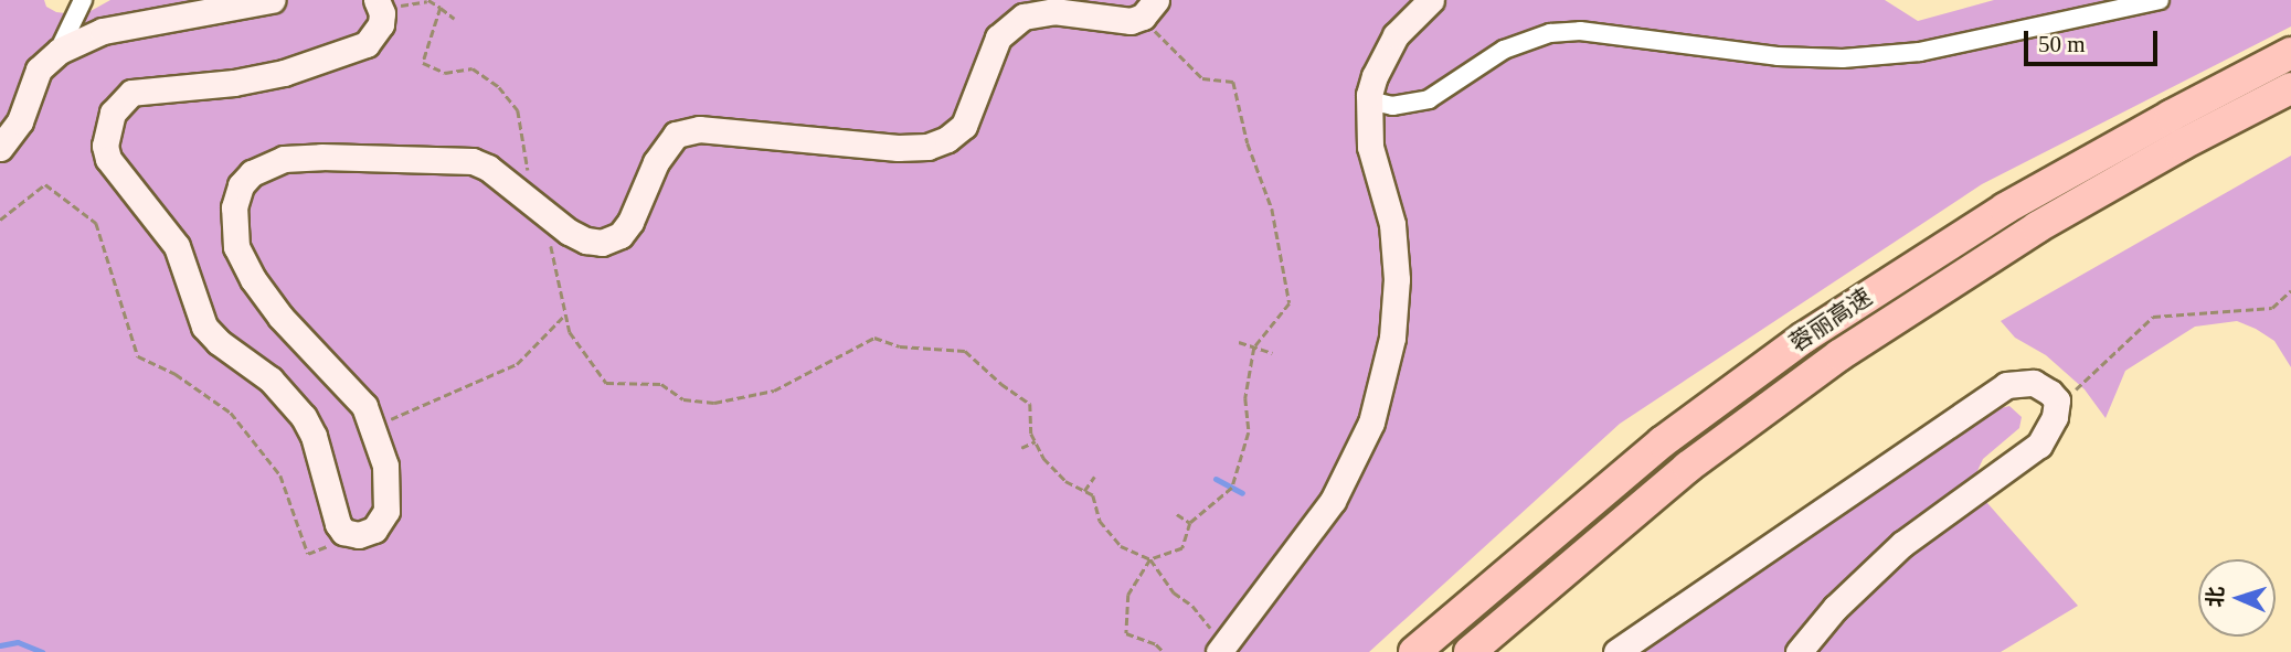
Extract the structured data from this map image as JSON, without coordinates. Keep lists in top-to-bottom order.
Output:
{
  "streets": {
    "highway": ["蓉丽高速"]
  },
  "scale_bar": "50 m",
  "north": "left"
}
